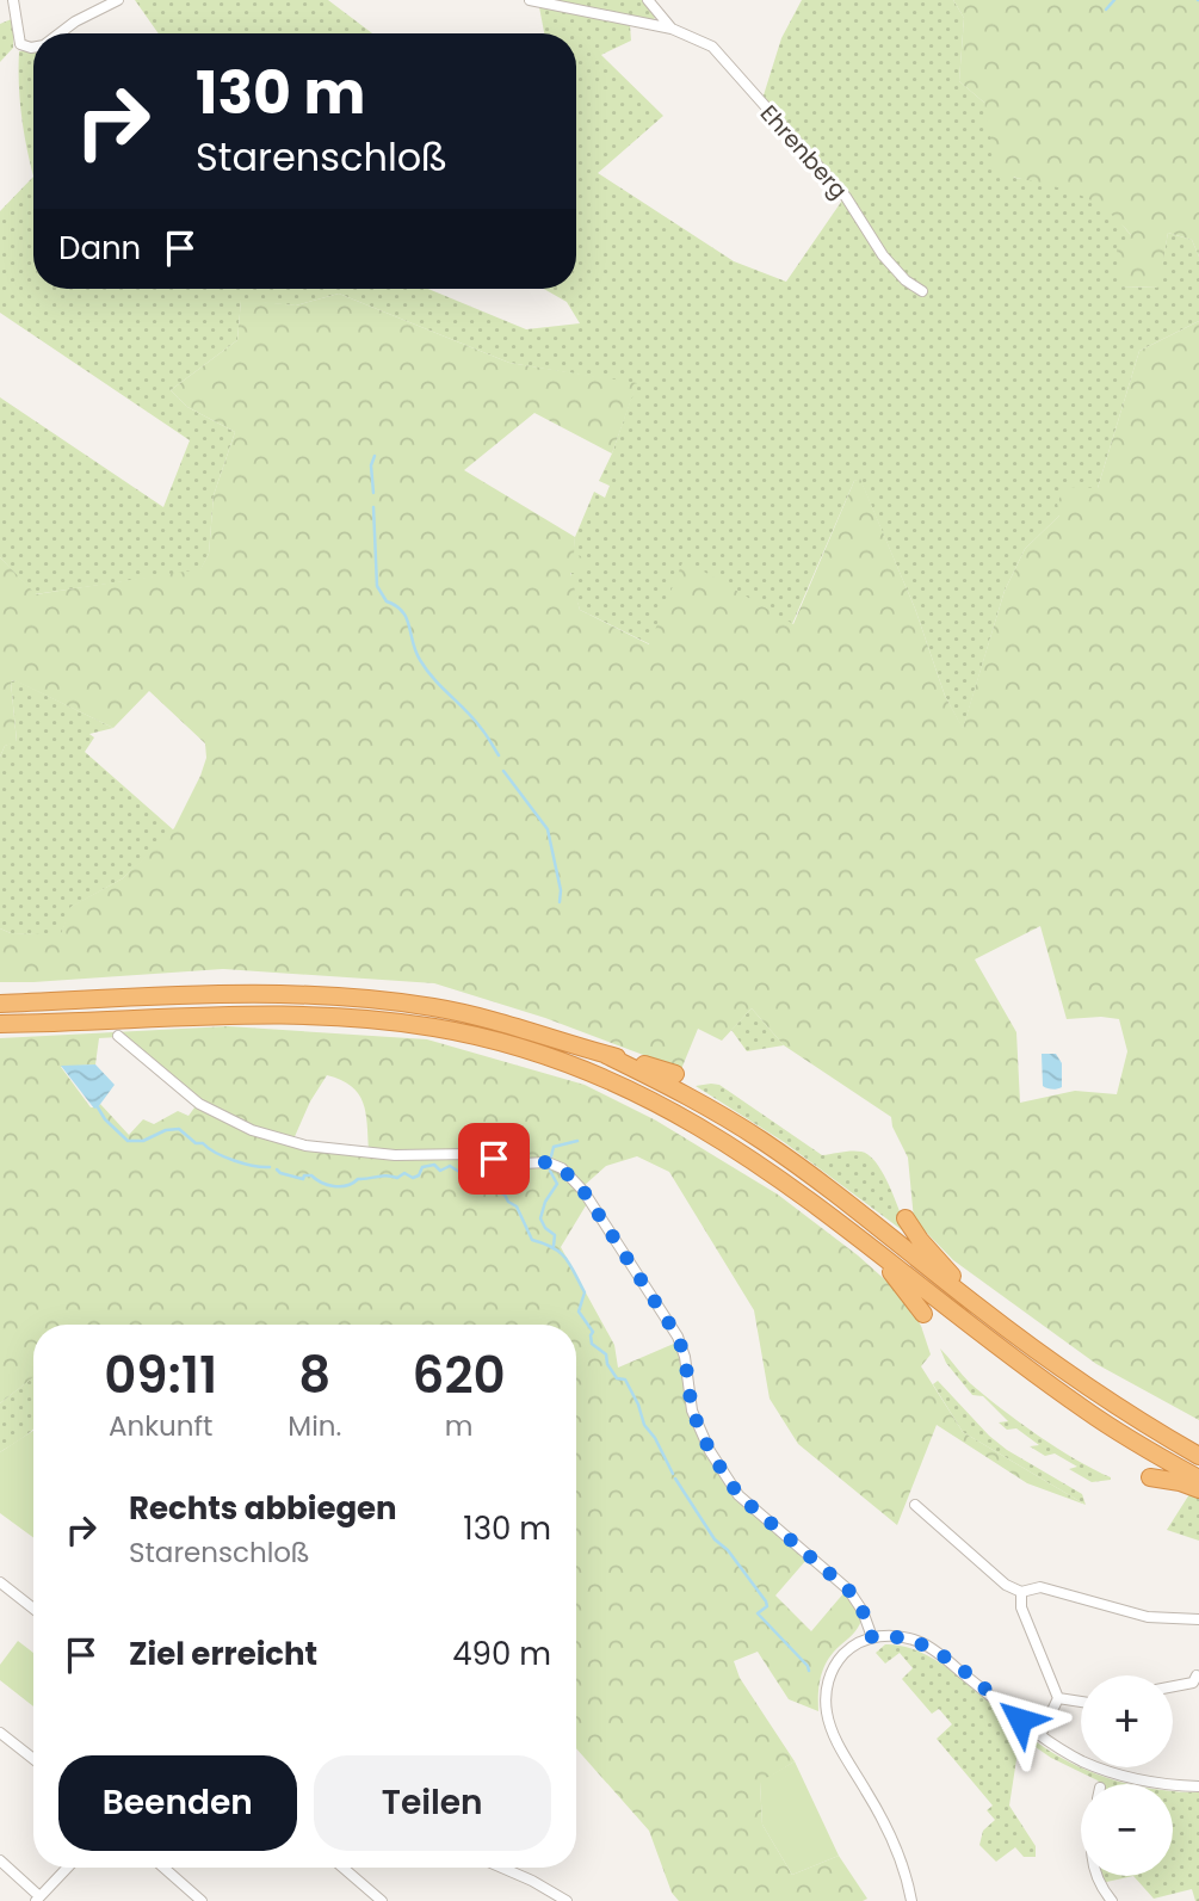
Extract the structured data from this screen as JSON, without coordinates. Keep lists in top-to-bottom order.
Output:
{
  "streets": {
    "street": ["Ehrenberg"]
  },
  "page": {
    "turn": ["130 m", "Starenschloß"],
    "then": "Dann",
    "eta": [
      "09:11",
      "Ankunft",
      "8",
      "Min.",
      "620",
      "m"
    ],
    "list": [
      {
        "name": "Rechts abbiegen",
        "note": "Starenschloß",
        "value": "130 m"
      },
      {
        "name": "Ziel erreicht",
        "value": "490 m"
      }
    ],
    "map_buttons": ["+", "−"],
    "buttons": ["Beenden", "Teilen"]
  }
}
